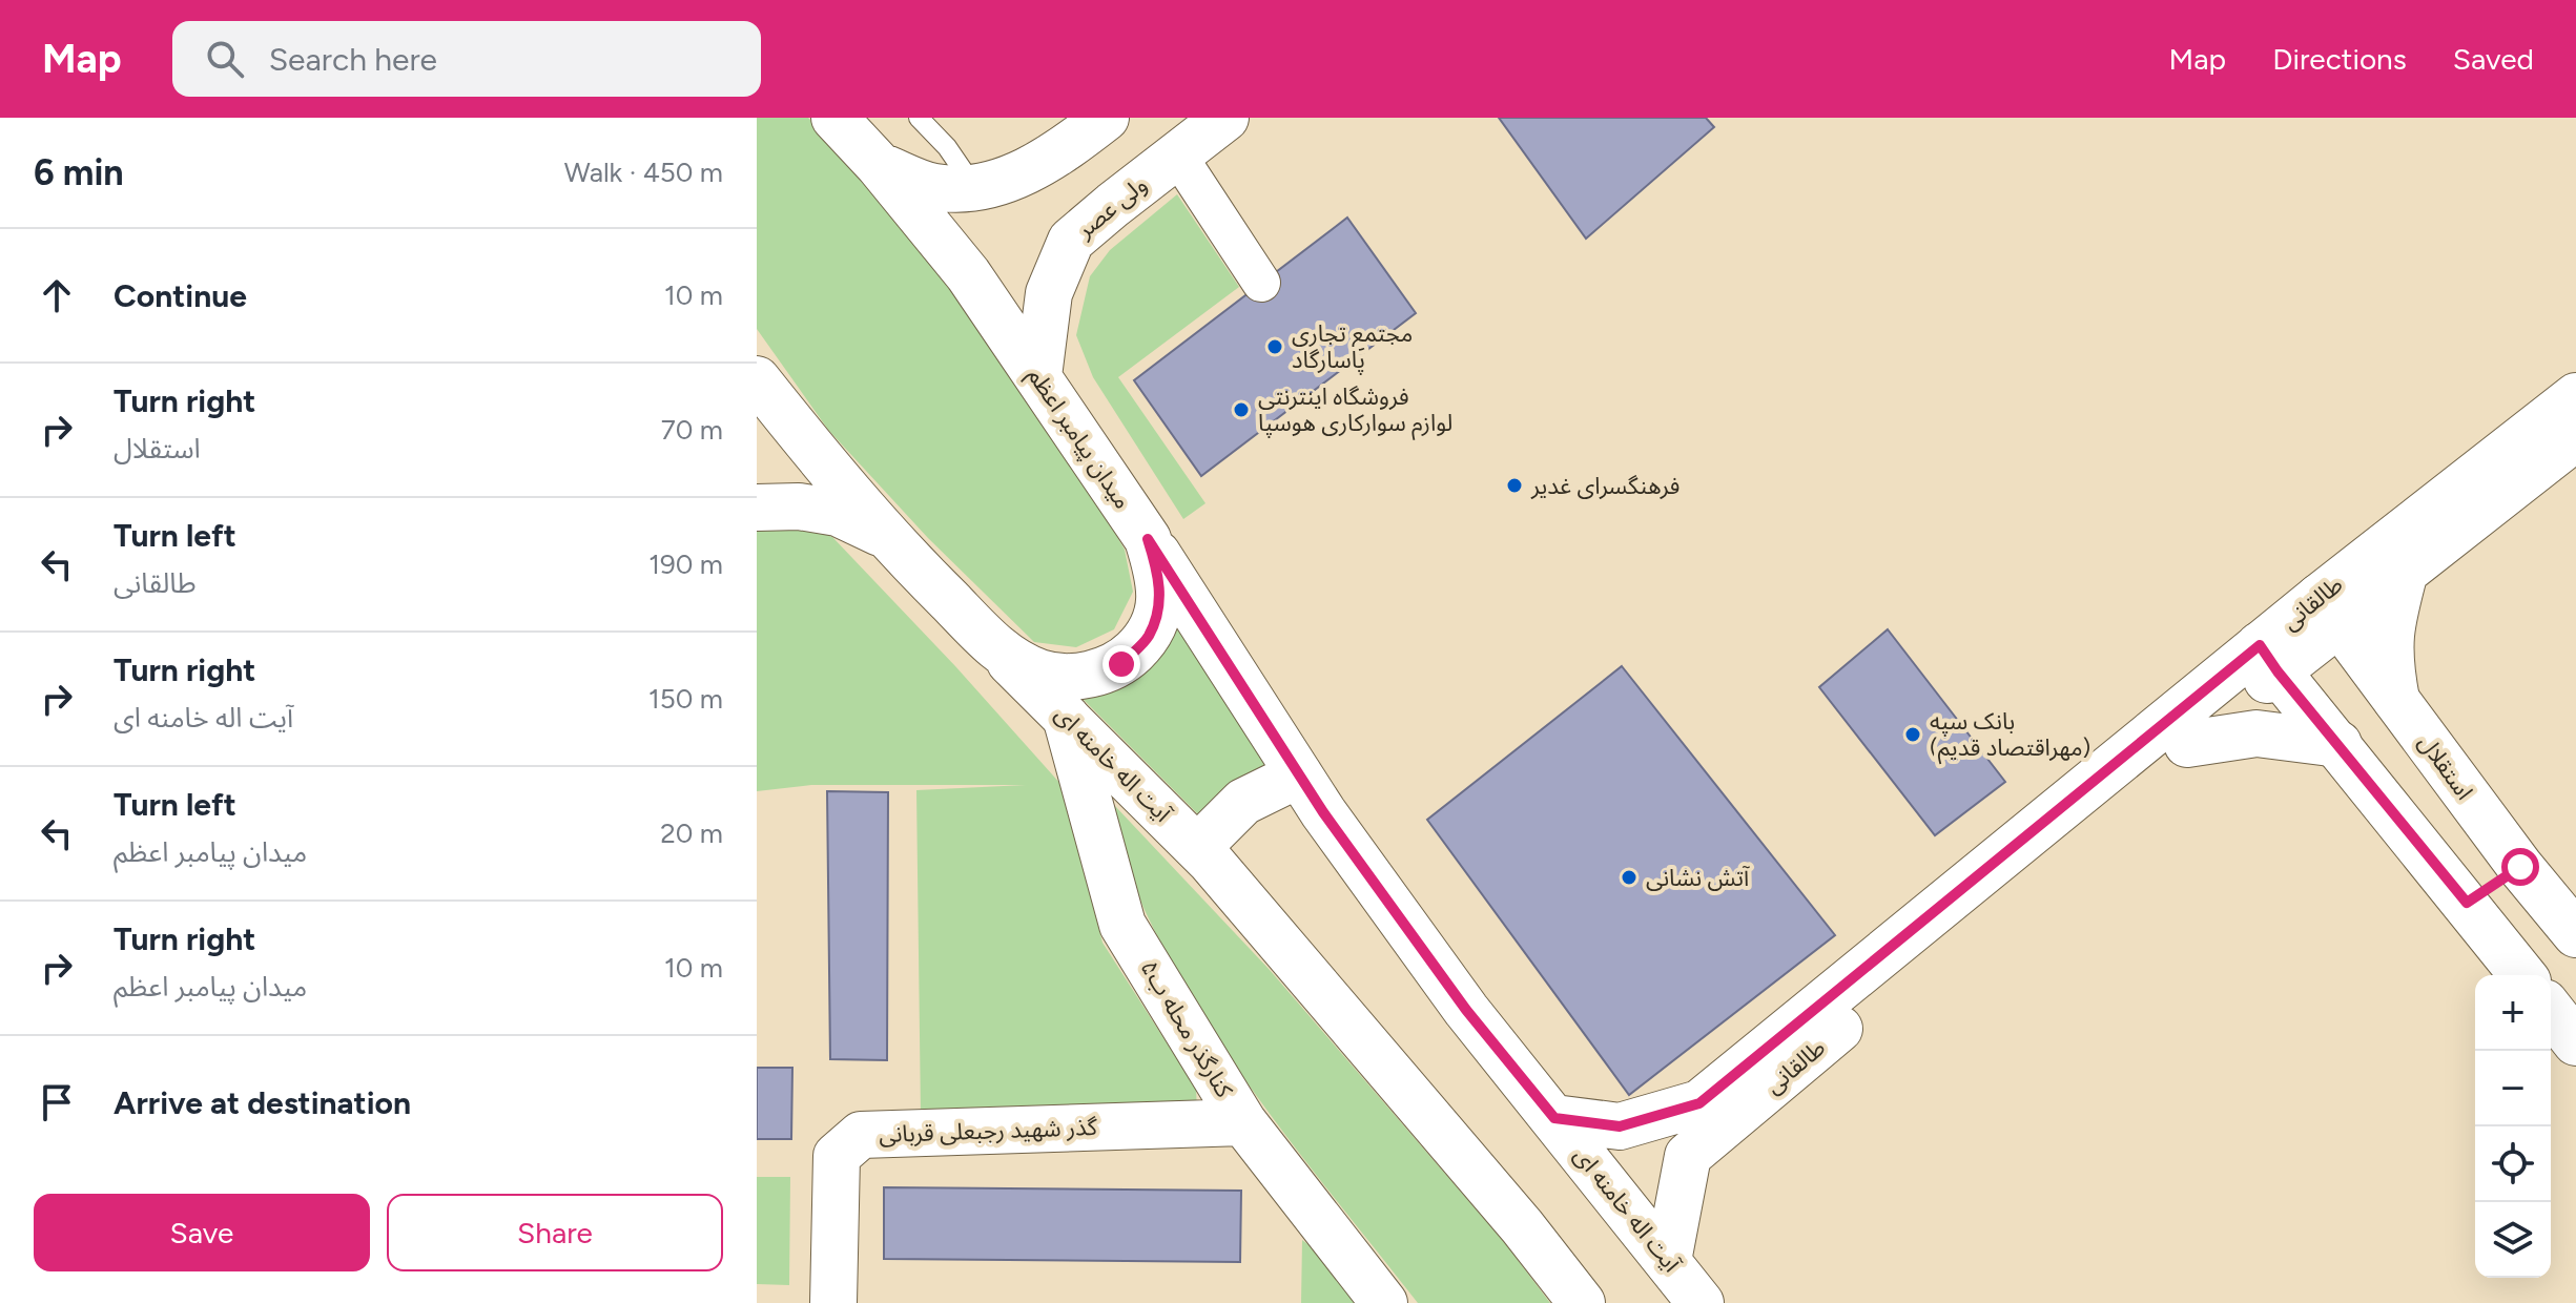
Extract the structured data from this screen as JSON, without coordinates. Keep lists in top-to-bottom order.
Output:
{
  "streets": {
    "main road": [
      "ولی عصر",
      "میدان پیامبر اعظم",
      "طالقانی",
      "آیت اله خامنه ای",
      "استقلال",
      "کنارگذر محله ب۵",
      "گذر شهید رجبعلی قربانی"
    ]
  },
  "crossings": [
    ["ولی عصر", "میدان پیامبر اعظم"],
    ["میدان پیامبر اعظم", "آیت اله خامنه ای"],
    ["طالقانی", "آیت اله خامنه ای"],
    ["طالقانی", "استقلال"],
    ["آیت اله خامنه ای", "کنارگذر محله ب۵"],
    ["کنارگذر محله ب۵", "گذر شهید رجبعلی قربانی"]
  ],
  "places": [
    "مجتمع تجاری پاسارگاد",
    "فروشگاه اینترنتی لوازم سوارکاری هوسپا",
    "فرهنگسرای غدیر",
    "بانک سپه (مهراقتصاد قدیم)",
    "آتش نشانی"
  ],
  "page": {
    "header": "Map",
    "search": "Search here",
    "nav": ["Map", "Directions", "Saved"],
    "heading": ["6 min", "Walk · 450 m"],
    "list": [
      ["Continue", "10 m"],
      ["Turn right", "استقلال", "70 m"],
      ["Turn left", "طالقانی", "190 m"],
      ["Turn right", "آیت اله خامنه ای", "150 m"],
      ["Turn left", "میدان پیامبر اعظم", "20 m"],
      ["Turn right", "میدان پیامبر اعظم", "10 m"],
      "Arrive at destination"
    ],
    "map_buttons": ["+", "−"],
    "buttons": ["Save", "Share"]
  }
}
